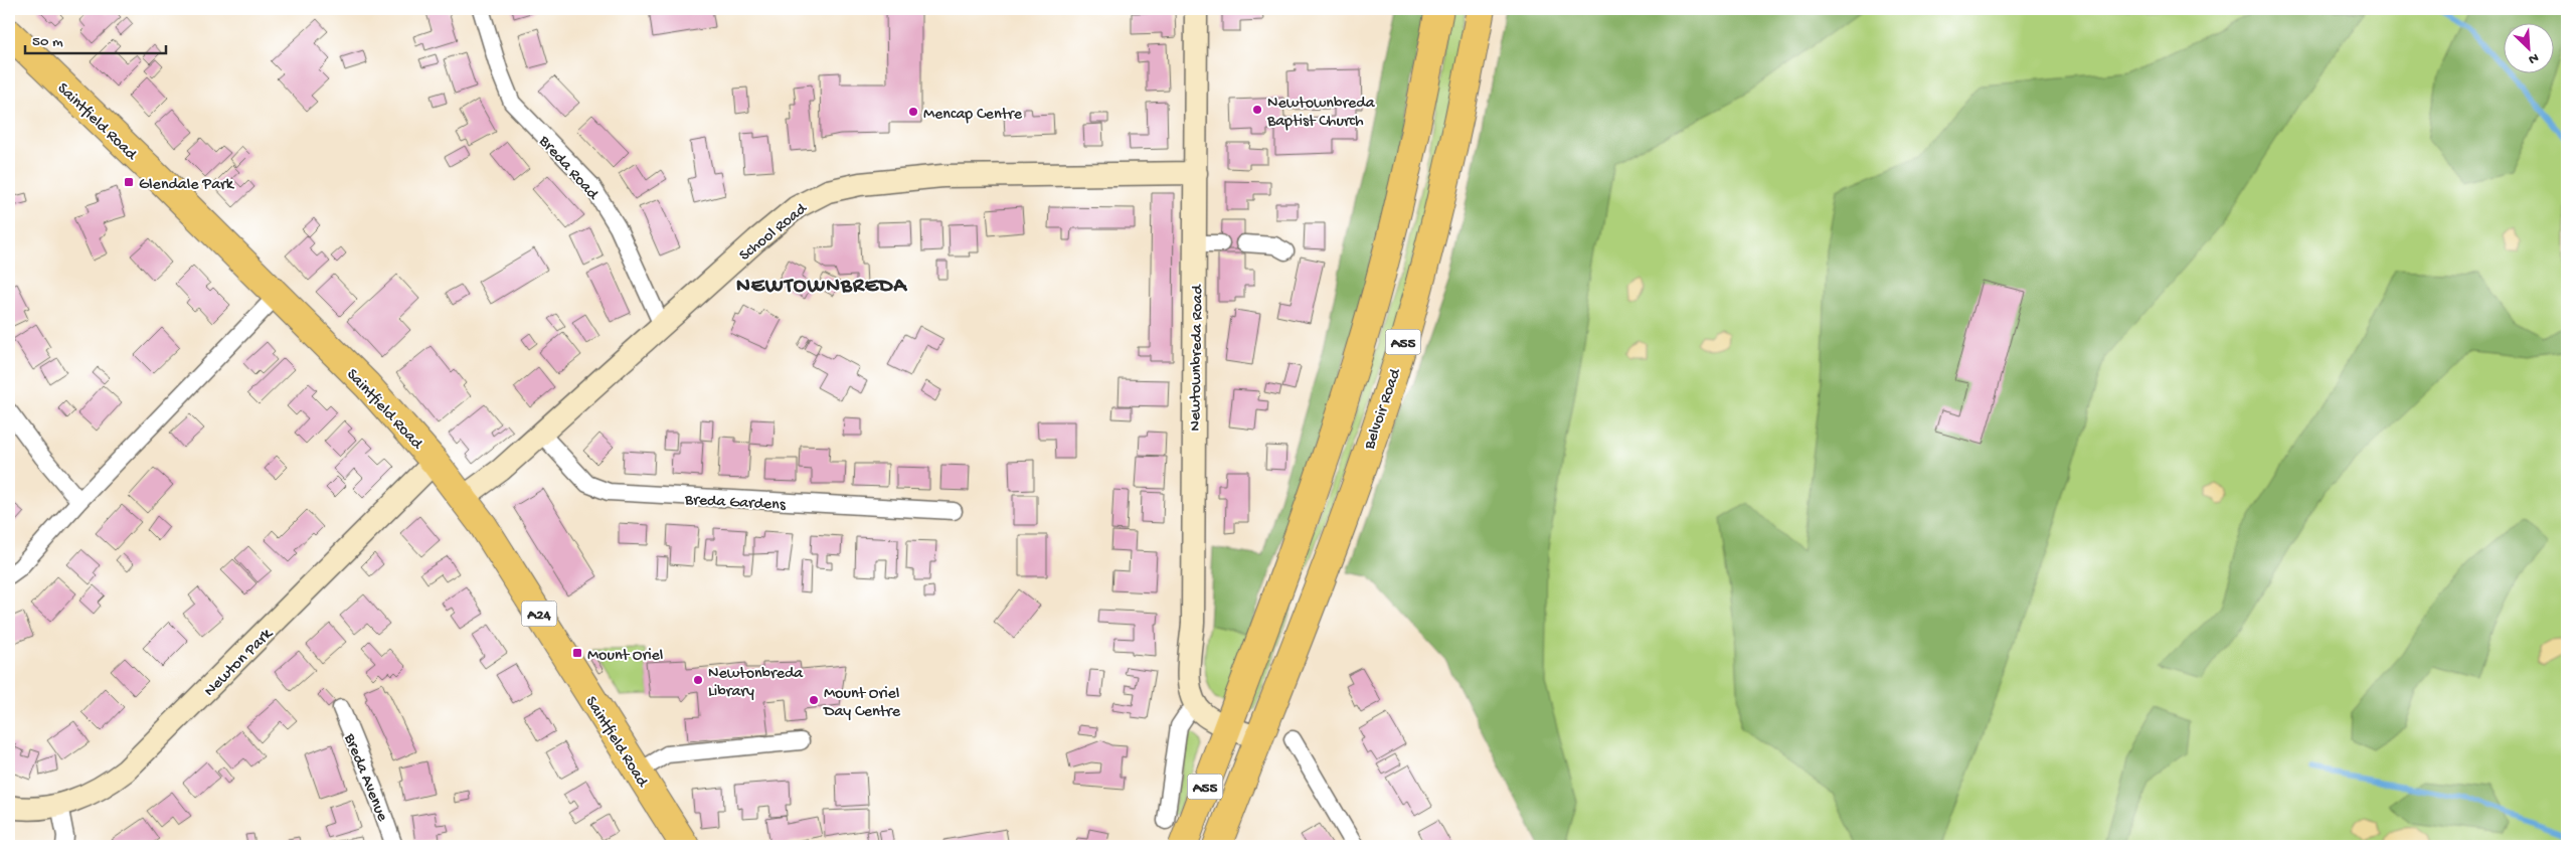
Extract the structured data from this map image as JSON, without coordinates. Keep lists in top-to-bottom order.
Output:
{
  "streets": {
    "highway": [
      "Saintfield Road",
      "A55",
      "Belvoir Road",
      "A24"
    ],
    "street": [
      "Breda Road",
      "School Road",
      "Newtownbreda Road",
      "Breda Gardens",
      "Newton Park",
      "Breda Avenue"
    ]
  },
  "crossings": [
    ["Saintfield Road", "School Road"],
    ["Saintfield Road", "Newton Park"],
    ["Breda Road", "School Road"],
    ["School Road", "Newtownbreda Road"],
    ["School Road", "Breda Gardens"],
    ["A55", "Belvoir Road"]
  ],
  "districts": ["NEWTOWNBREDA"],
  "places": {
    "other": [
      "Newtownbreda Baptist Church",
      "Mencap Centre",
      "Newtonbreda Library",
      "Mount Oriel Day Centre"
    ],
    "transit": ["Glendale Park", "Mount Oriel"]
  },
  "scale_bar": "50 m",
  "north": "bottom right"
}
